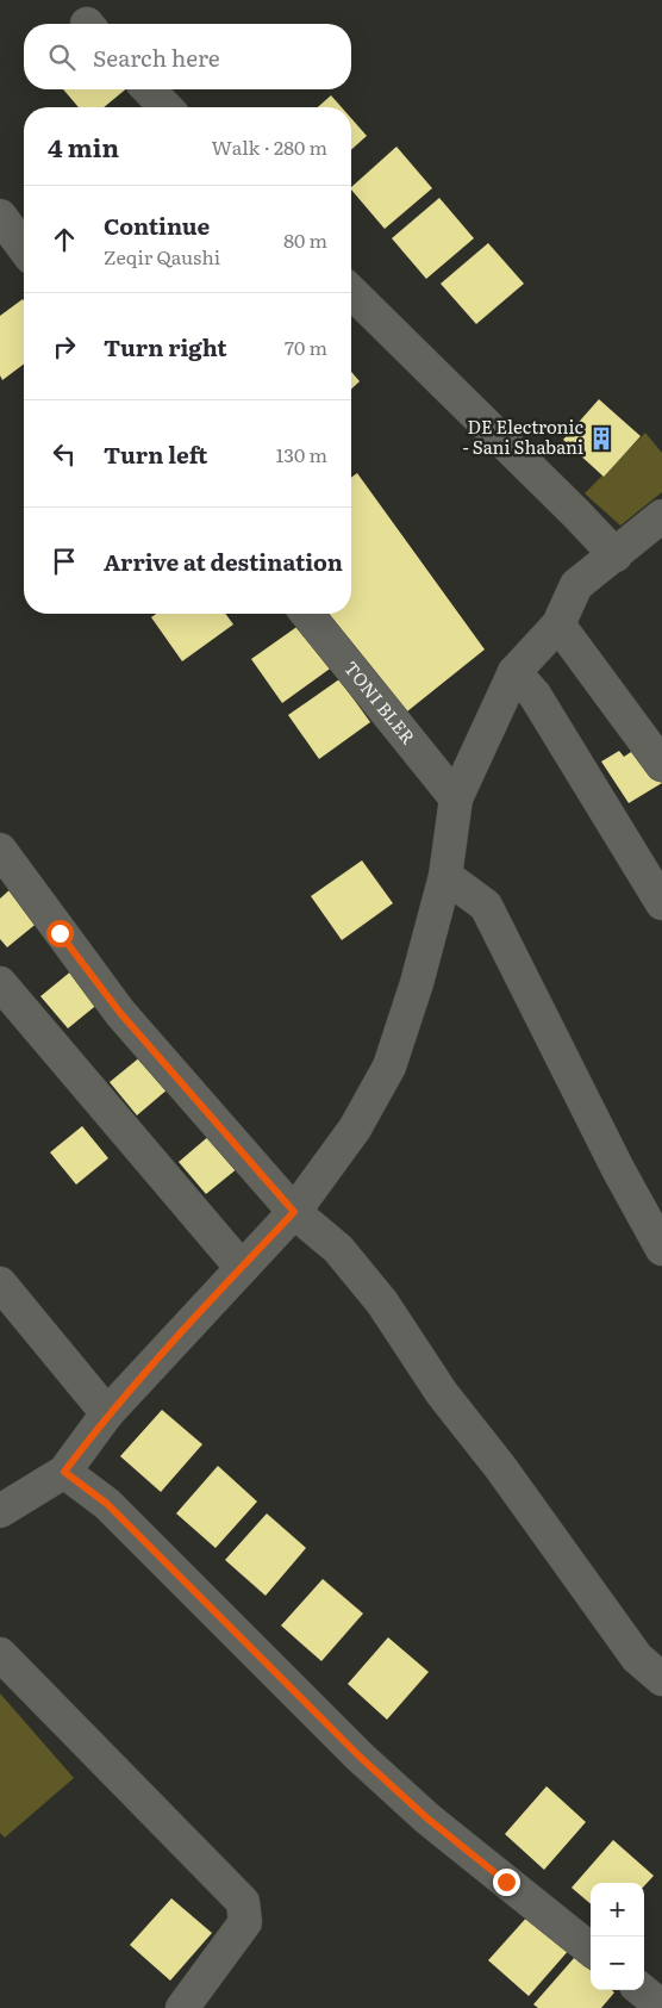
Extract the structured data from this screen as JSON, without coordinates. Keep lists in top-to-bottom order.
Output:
{
  "streets": {
    "street": ["TONI BLER"]
  },
  "places": {
    "building": ["DE Electronic - Sani Shabani"]
  },
  "page": {
    "search": "Search here",
    "heading": ["4 min", "Walk · 280 m"],
    "list": [
      ["Continue", "Zeqir Qaushi", "80 m"],
      ["Turn right", "70 m"],
      ["Turn left", "130 m"],
      "Arrive at destination"
    ],
    "map_buttons": ["+", "−"]
  }
}
